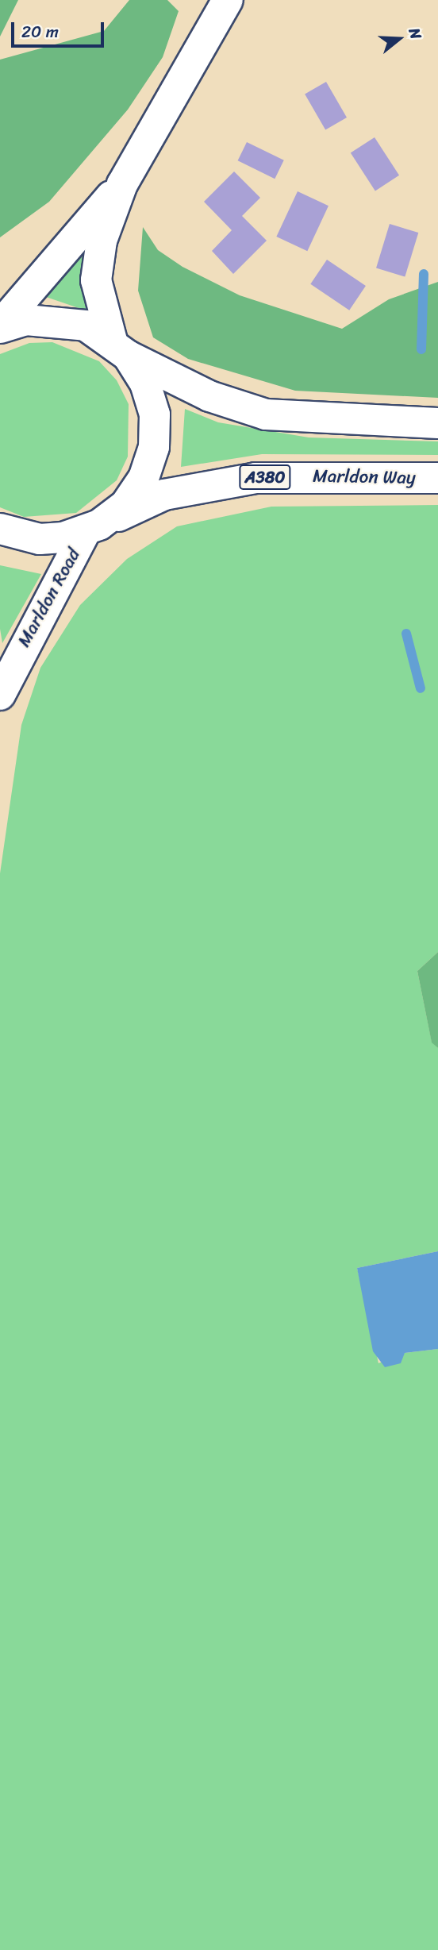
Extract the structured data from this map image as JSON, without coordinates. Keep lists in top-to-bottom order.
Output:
{
  "streets": {
    "main road": ["A380", "Marldon Way", "Marldon Road"]
  },
  "crossings": [
    ["Marldon Way", "Marldon Road"]
  ],
  "scale_bar": "20 m",
  "north": "right"
}
